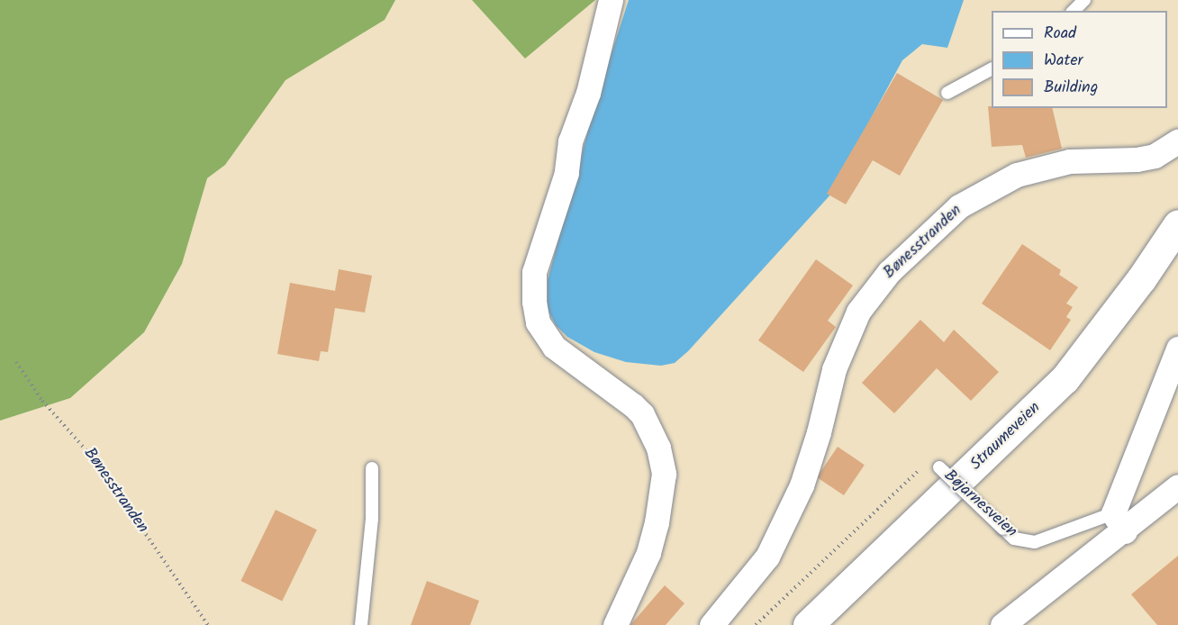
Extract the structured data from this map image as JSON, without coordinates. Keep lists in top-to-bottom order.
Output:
{
  "streets": {
    "main road": ["Straumeveien"],
    "street": ["Bønesstranden", "Bøjarnesveien"]
  },
  "legend": ["Road", "Water", "Building"]
}
